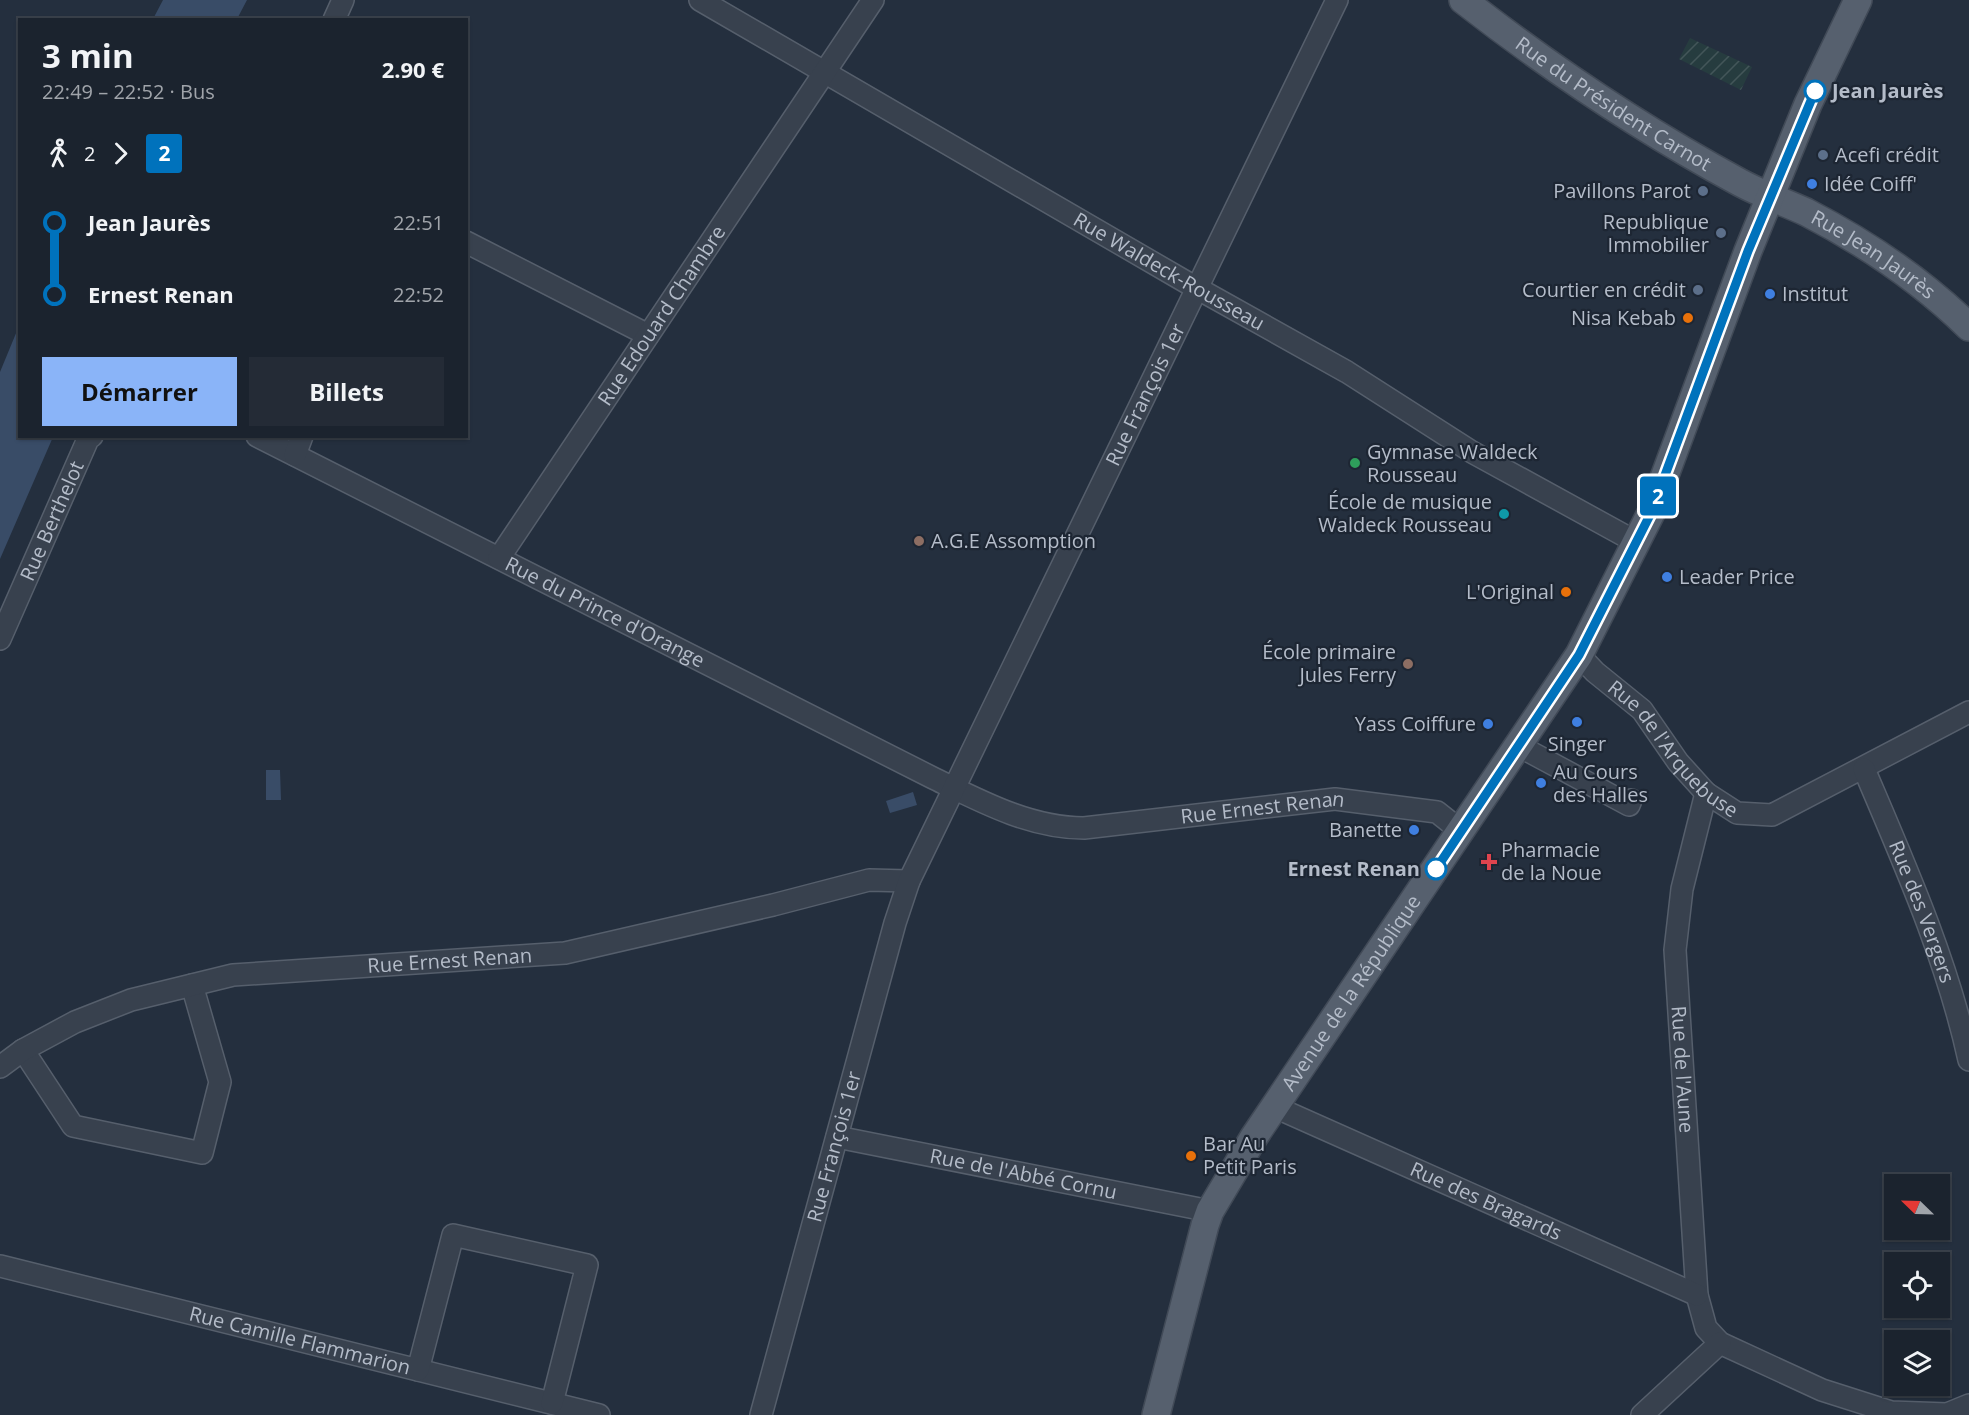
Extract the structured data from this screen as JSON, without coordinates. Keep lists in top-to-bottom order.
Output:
{
  "streets": {
    "main road": ["Rue du Président Carnot", "Rue Jean Jaurès", "Avenue de la République"],
    "street": [
      "Rue Waldeck-Rousseau",
      "Rue Edouard Chambre",
      "Rue François 1er",
      "Rue Berthelot",
      "Rue du Prince d'Orange",
      "Rue de l'Arquebuse",
      "Rue Ernest Renan",
      "Rue des Vergers",
      "Rue de l'Aune",
      "Rue de l'Abbé Cornu",
      "Rue des Bragards",
      "Rue Camille Flammarion"
    ]
  },
  "crossings": [
    ["Rue du Président Carnot", "Rue Jean Jaurès"],
    ["Rue du Président Carnot", "Avenue de la République"],
    ["Rue Jean Jaurès", "Avenue de la République"],
    ["Rue Waldeck-Rousseau", "Rue Edouard Chambre"],
    ["Rue Waldeck-Rousseau", "Rue François 1er"],
    ["Rue Waldeck-Rousseau", "Avenue de la République"],
    ["Rue Edouard Chambre", "Rue du Prince d'Orange"],
    ["Rue François 1er", "Rue du Prince d'Orange"],
    ["Rue François 1er", "Rue Ernest Renan"],
    ["Rue François 1er", "Rue de l'Abbé Cornu"],
    ["Rue du Prince d'Orange", "Rue Ernest Renan"],
    ["Rue de l'Arquebuse", "Rue des Vergers"],
    ["Rue de l'Arquebuse", "Avenue de la République"],
    ["Rue de l'Arquebuse", "Rue de l'Aune"],
    ["Rue Ernest Renan", "Avenue de la République"],
    ["Avenue de la République", "Rue de l'Abbé Cornu"],
    ["Avenue de la République", "Rue des Bragards"],
    ["Rue de l'Aune", "Rue des Bragards"]
  ],
  "places": {
    "other": [
      "Jean Jaurès",
      "Acefi crédit",
      "Idée Coiff'",
      "Pavillons Parot",
      "Republique Immobilier",
      "Courtier en crédit",
      "Institut",
      "Nisa Kebab",
      "Gymnase Waldeck Rousseau",
      "École de musique Waldeck Rousseau",
      "A.G.E Assomption",
      "Leader Price",
      "L'Original",
      "École primaire Jules Ferry",
      "Singer",
      "Yass Coiffure",
      "Au Cours des Halles",
      "Banette",
      "Ernest Renan",
      "Bar Au Petit Paris"
    ],
    "health": ["Pharmacie de la Noue"]
  },
  "lines": ["bus line 2"],
  "north": "top left",
  "page": {
    "on_map": "2",
    "heading": ["3 min", "22:49 – 22:52 · Bus", "2.90 €"],
    "legs": ["2", "2"],
    "list": [
      {
        "name": "Jean Jaurès",
        "value": "22:51"
      },
      {
        "name": "Ernest Renan",
        "value": "22:52"
      }
    ],
    "buttons": ["Démarrer", "Billets"]
  }
}
